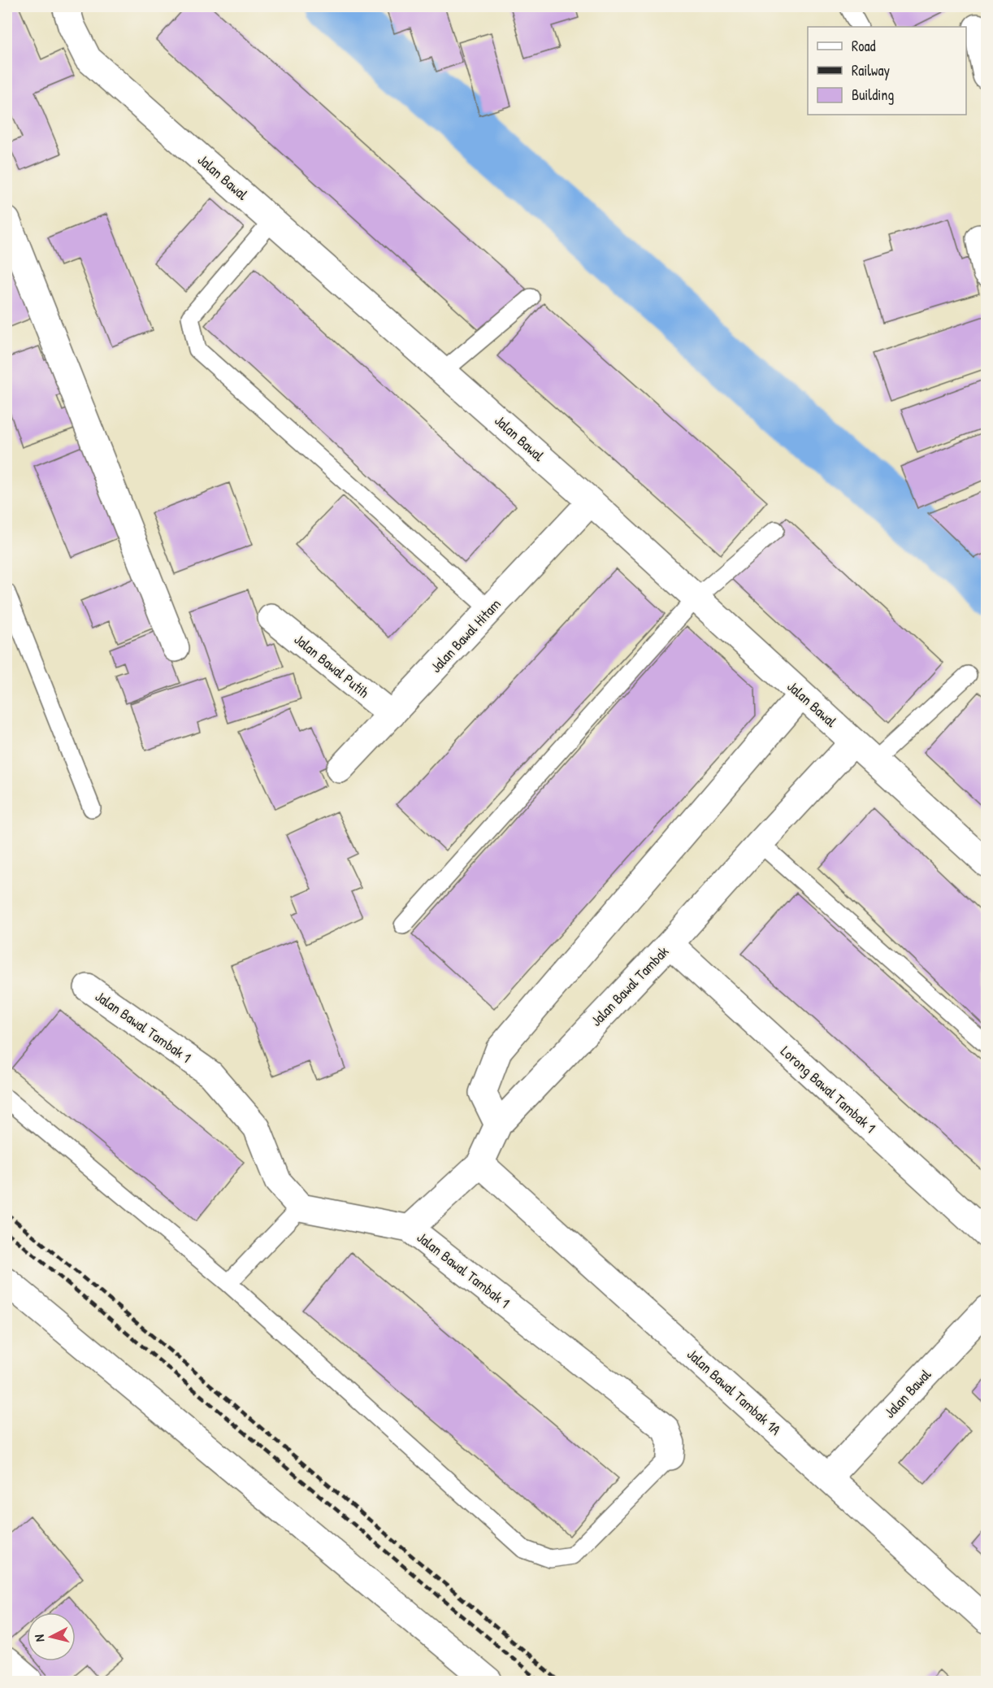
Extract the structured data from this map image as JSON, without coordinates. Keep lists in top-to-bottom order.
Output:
{
  "streets": {
    "street": [
      "Jalan Bawal",
      "Jalan Bawal Hitam",
      "Jalan Bawal Putih",
      "Jalan Bawal Tambak",
      "Jalan Bawal Tambak 1",
      "Lorong Bawal Tambak 1",
      "Jalan Bawal Tambak 1A"
    ]
  },
  "crossings": [
    ["Jalan Bawal", "Jalan Bawal Hitam"],
    ["Jalan Bawal", "Jalan Bawal Tambak"],
    ["Jalan Bawal", "Jalan Bawal Tambak 1A"],
    ["Jalan Bawal Hitam", "Jalan Bawal Putih"],
    ["Jalan Bawal Tambak", "Jalan Bawal Tambak 1"],
    ["Jalan Bawal Tambak", "Lorong Bawal Tambak 1"],
    ["Jalan Bawal Tambak", "Jalan Bawal Tambak 1A"]
  ],
  "legend": ["Road", "Railway", "Building"],
  "north": "left"
}
